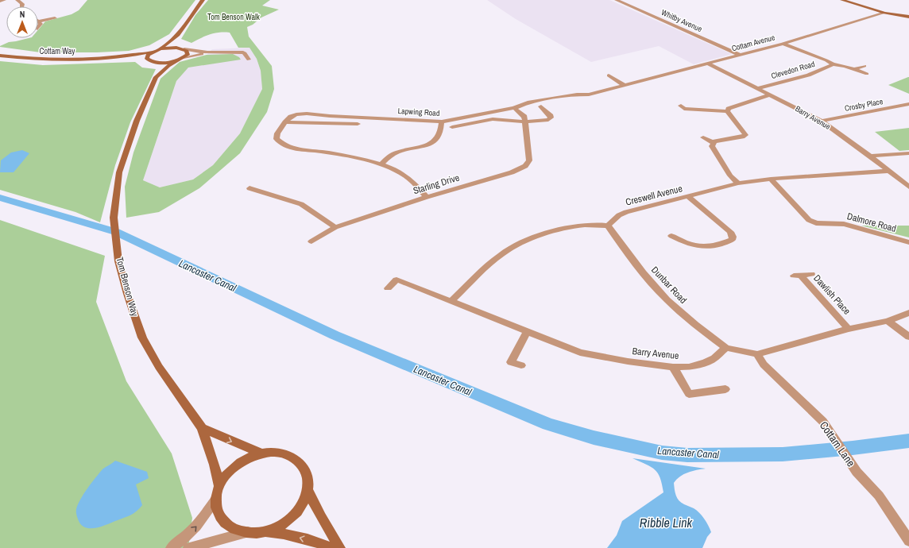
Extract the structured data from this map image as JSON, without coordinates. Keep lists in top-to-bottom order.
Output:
{
  "streets": {
    "main road": ["Cottam Way", "Tom Benson Way"],
    "street": [
      "Whitby Avenue",
      "Cottam Avenue",
      "Clevedon Road",
      "Crosby Place",
      "Lapwing Road",
      "Barry Avenue",
      "Starling Drive",
      "Creswell Avenue",
      "Dalmore Road",
      "Dunbar Road",
      "Dawlish Place",
      "Cottam Lane"
    ]
  },
  "crossings": [
    ["Whitby Avenue", "Cottam Avenue"],
    ["Cottam Avenue", "Clevedon Road"],
    ["Cottam Avenue", "Lapwing Road"],
    ["Cottam Avenue", "Barry Avenue"],
    ["Clevedon Road", "Barry Avenue"],
    ["Crosby Place", "Barry Avenue"],
    ["Lapwing Road", "Starling Drive"],
    ["Barry Avenue", "Creswell Avenue"],
    ["Barry Avenue", "Dunbar Road"],
    ["Creswell Avenue", "Dalmore Road"],
    ["Creswell Avenue", "Dunbar Road"]
  ],
  "water": ["Lancaster Canal", "Ribble Link"],
  "parks": ["Tom Benson Walk"],
  "north": "top"
}
